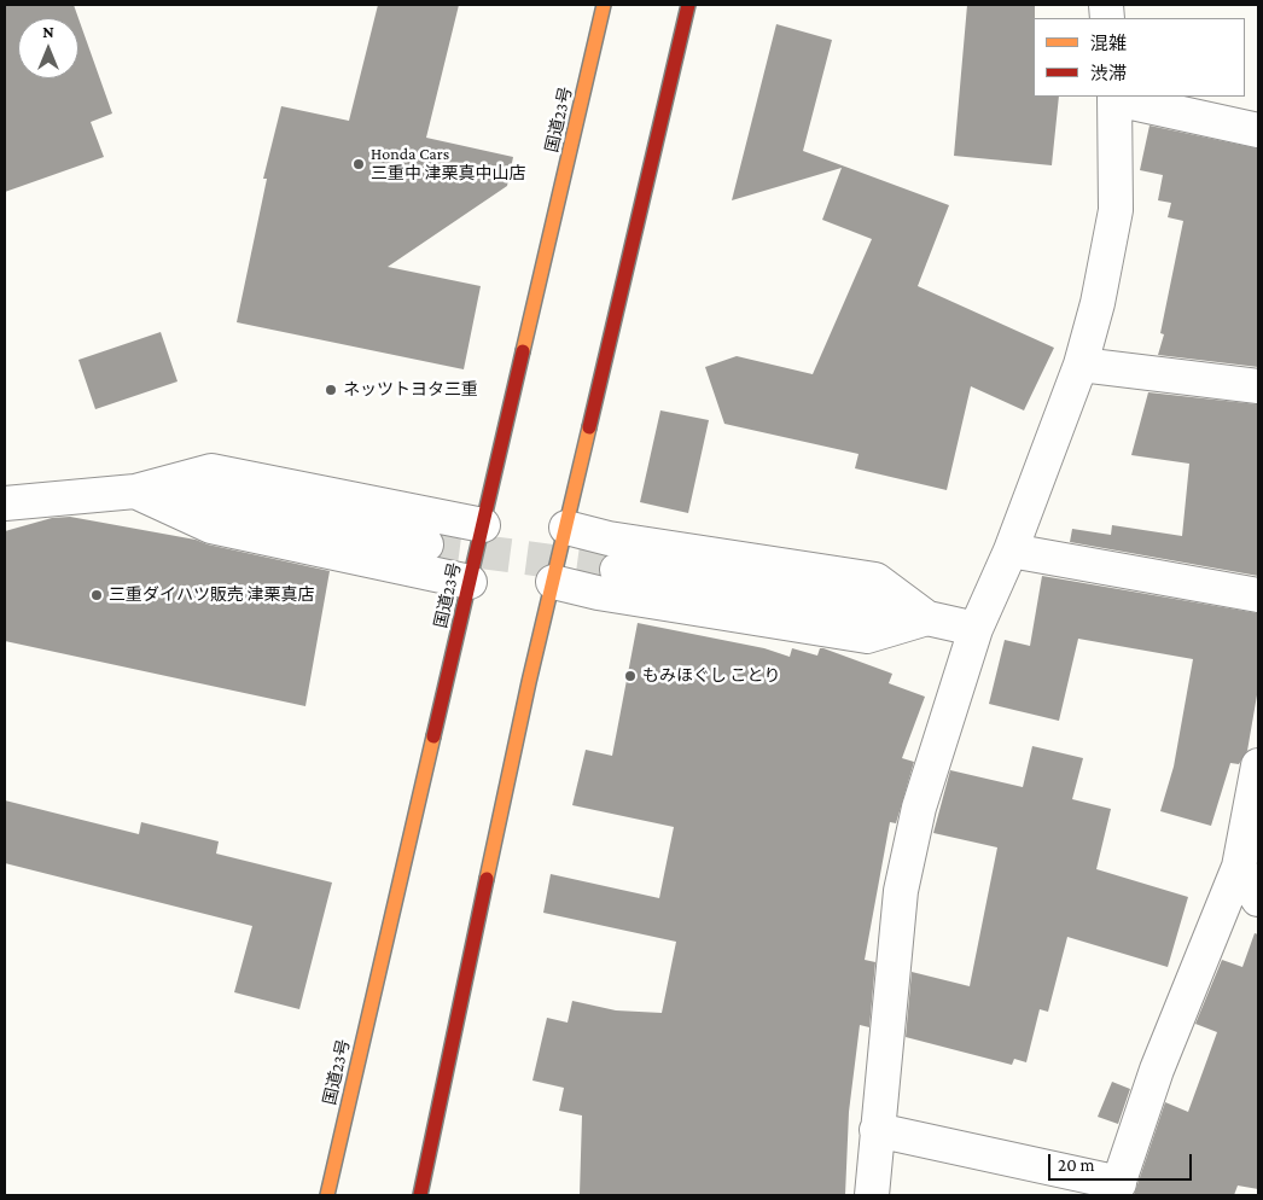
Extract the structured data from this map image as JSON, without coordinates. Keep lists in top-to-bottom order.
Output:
{
  "streets": {
    "highway": ["国道23号"]
  },
  "places": [
    "Honda Cars 三重中 津栗真中山店",
    "ネッツトヨタ三重",
    "三重ダイハツ販売 津栗真店",
    "もみほぐし ことり"
  ],
  "legend": ["混雑", "渋滞"],
  "scale_bar": "20 m",
  "north": "top"
}
